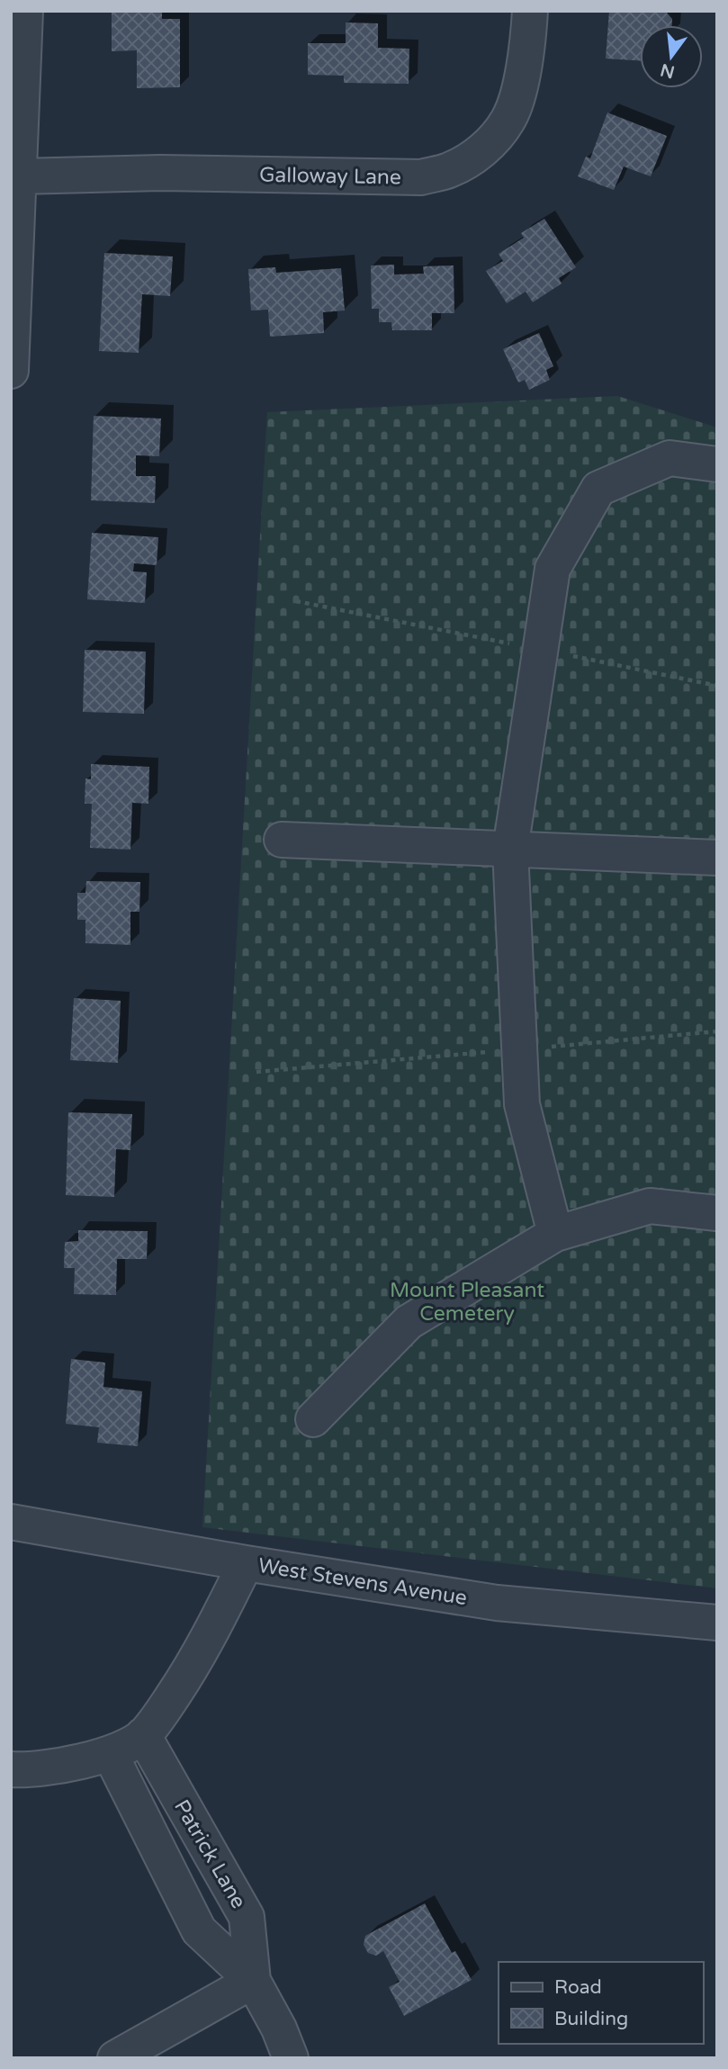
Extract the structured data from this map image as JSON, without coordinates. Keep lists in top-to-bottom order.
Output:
{
  "streets": {
    "street": ["Galloway Lane", "West Stevens Avenue", "Patrick Lane"]
  },
  "parks": ["Mount Pleasant Cemetery"],
  "legend": ["Road", "Building"],
  "north": "bottom"
}
